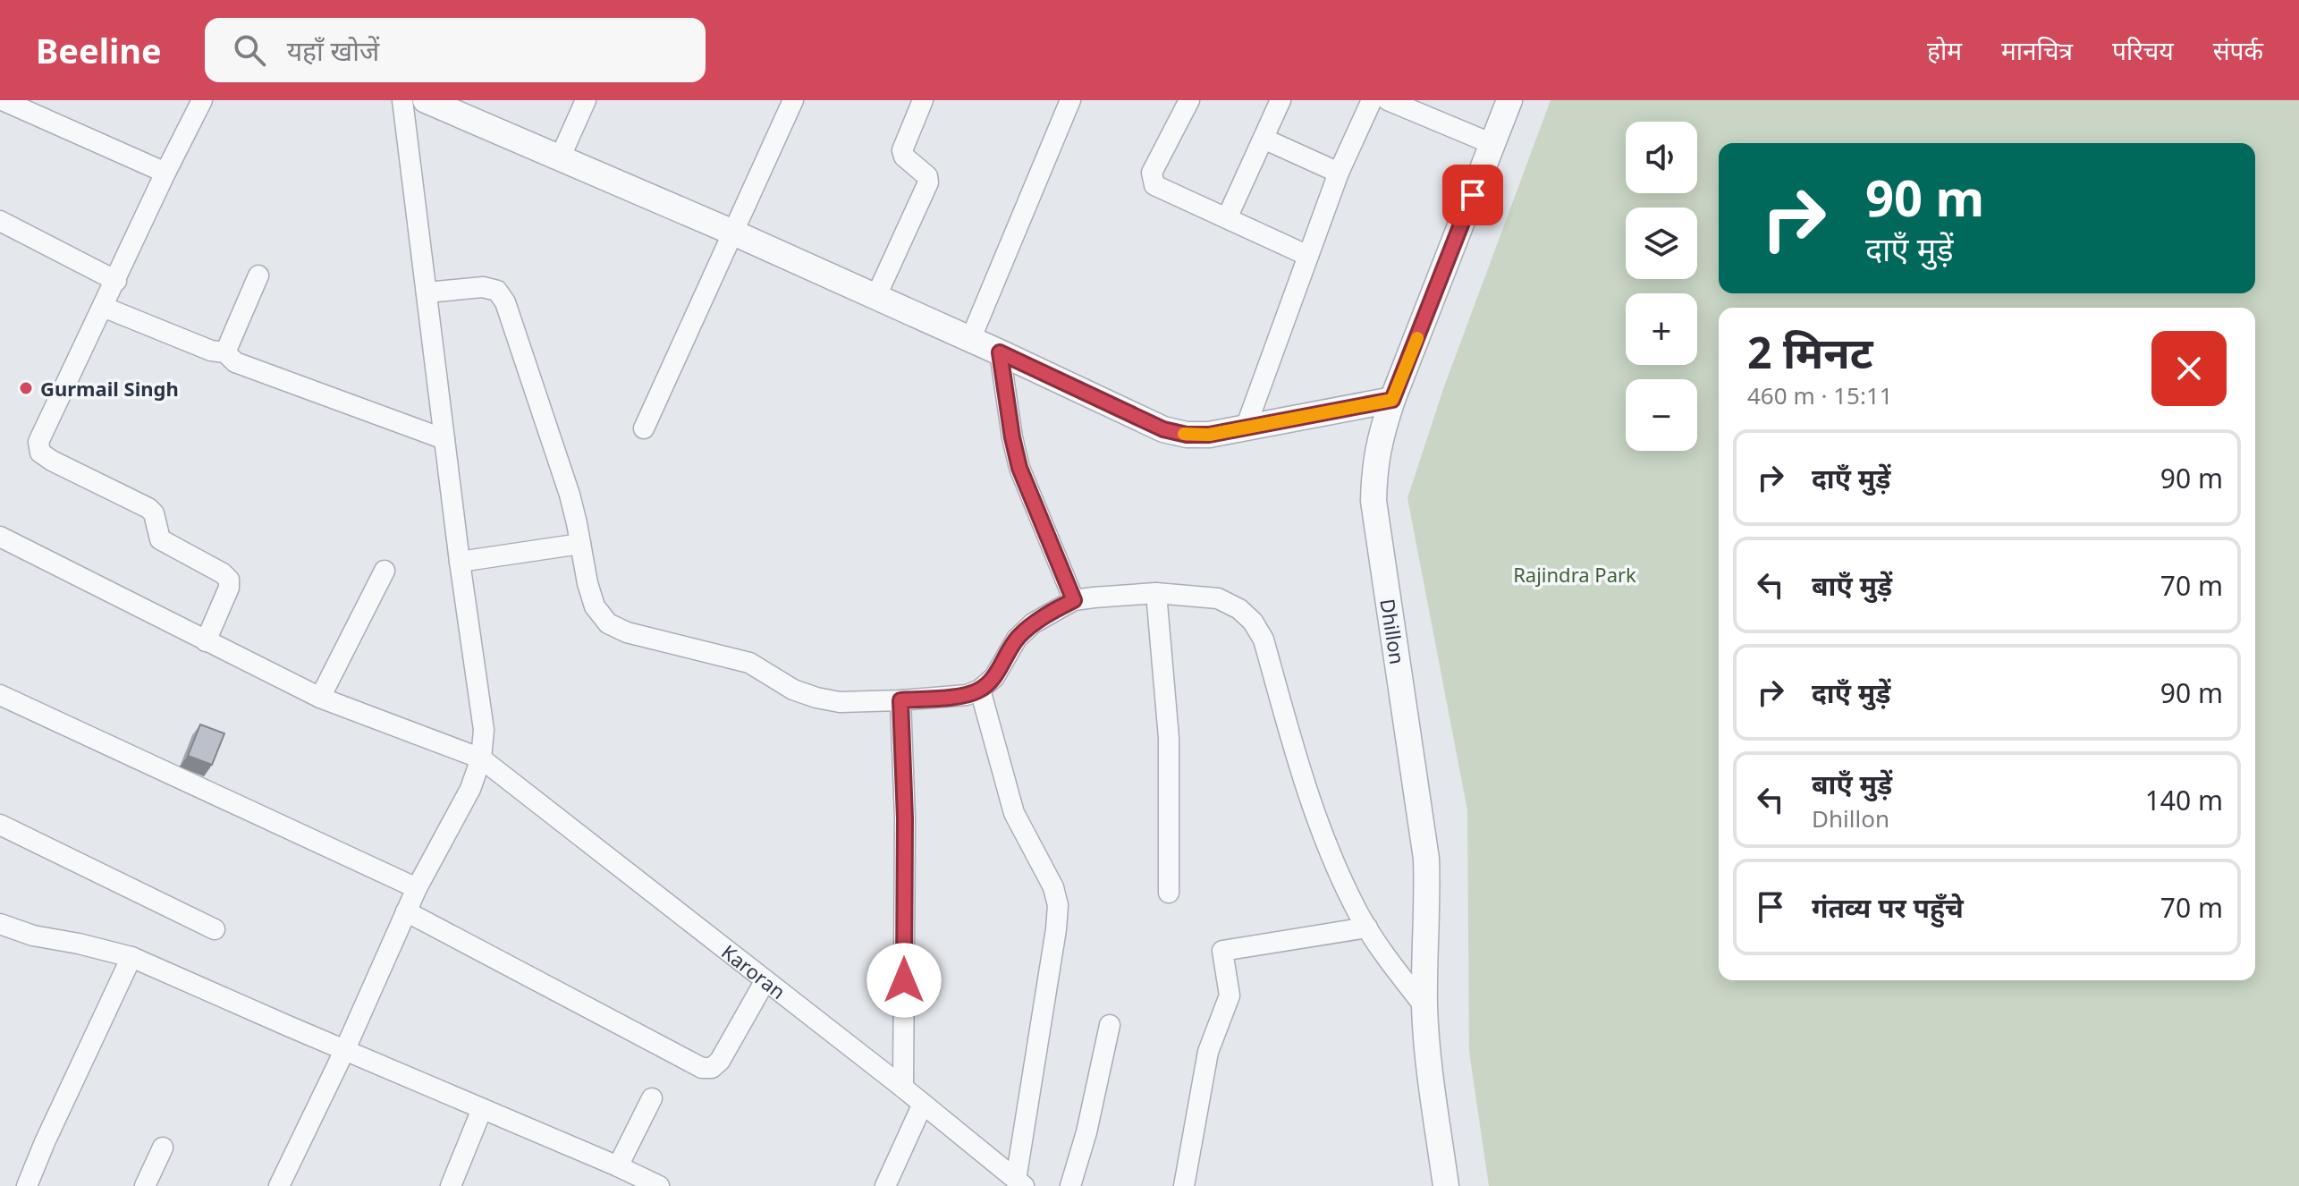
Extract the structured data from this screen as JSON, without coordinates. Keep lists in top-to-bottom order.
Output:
{
  "streets": {
    "street": ["Dhillon", "Karoran"]
  },
  "parks": ["Rajindra Park"],
  "places": ["Gurmail Singh"],
  "page": {
    "header": "Beeline",
    "search": "यहाँ खोजें",
    "nav": [
      "होम",
      "मानचित्र",
      "परिचय",
      "संपर्क"
    ],
    "map_buttons": ["+", "−"],
    "turn": ["90 m", "दाएँ मुड़ें"],
    "heading": ["2 मिनट", "460 m · 15:11"],
    "list": [
      {
        "name": "दाएँ मुड़ें",
        "value": "90 m"
      },
      {
        "name": "बाएँ मुड़ें",
        "value": "70 m"
      },
      {
        "name": "दाएँ मुड़ें",
        "value": "90 m"
      },
      {
        "name": "बाएँ मुड़ें",
        "note": "Dhillon",
        "value": "140 m"
      },
      {
        "name": "गंतव्य पर पहुँचे",
        "value": "70 m"
      }
    ]
  }
}
